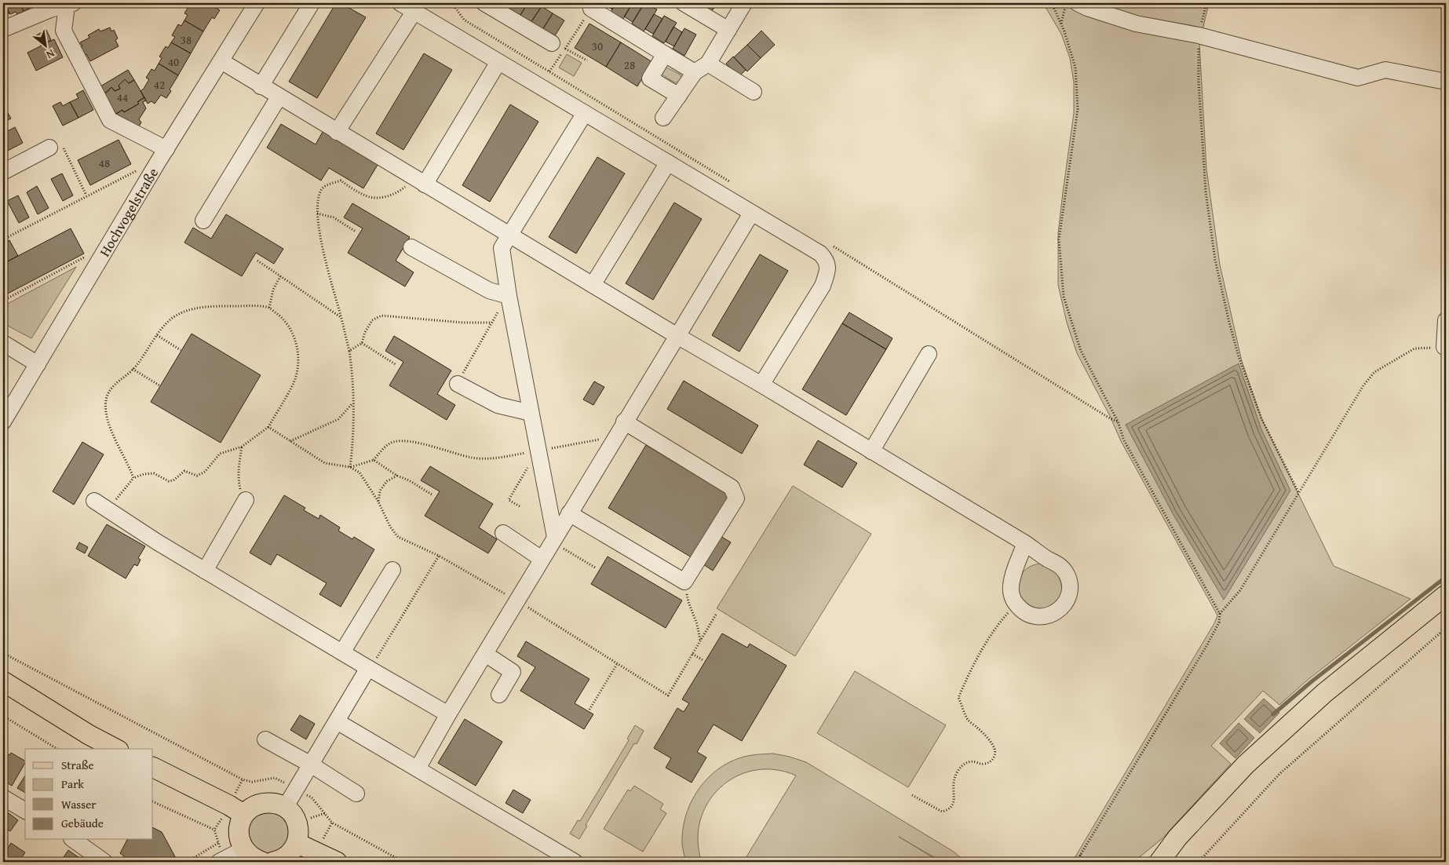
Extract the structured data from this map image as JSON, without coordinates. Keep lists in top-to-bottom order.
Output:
{
  "streets": {
    "street": ["Hochvogelstraße"]
  },
  "house_numbers": [
    "38",
    "30",
    "40",
    "28",
    "42",
    "44",
    "48"
  ],
  "legend": [
    "Straße",
    "Park",
    "Wasser",
    "Gebäude"
  ],
  "north": "bottom right"
}
